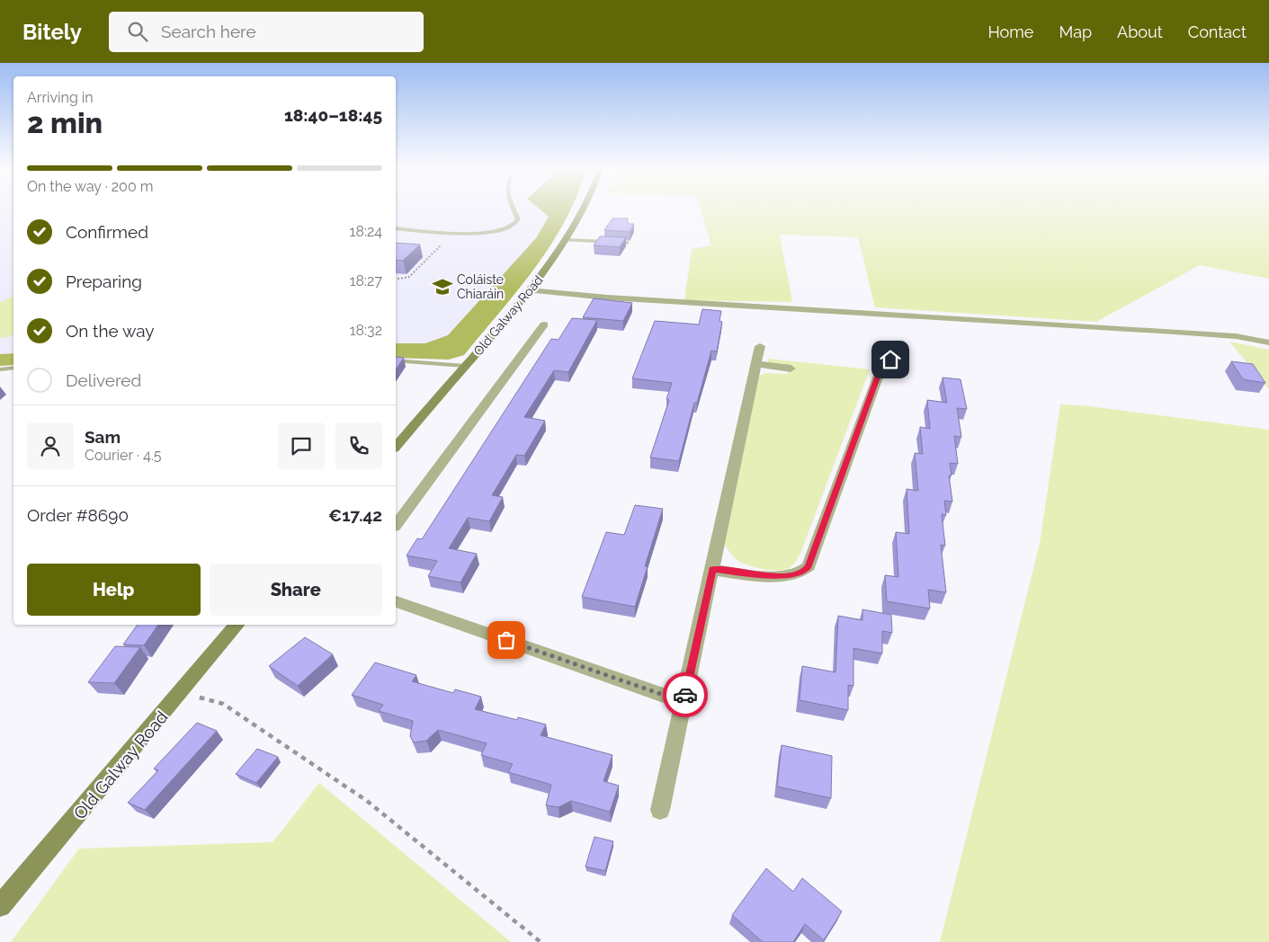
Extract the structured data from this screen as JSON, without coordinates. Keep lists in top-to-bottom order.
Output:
{
  "streets": {
    "main road": ["Old Galway Road"]
  },
  "places": {
    "school or university": ["Coláiste Chiaráin"]
  },
  "page": {
    "header": "Bitely",
    "search": "Search here",
    "nav": [
      "Home",
      "Map",
      "About",
      "Contact"
    ],
    "heading": ["2 min", "Arriving in", "18:40–18:45"],
    "panel": [
      "Sam",
      "Courier · 4.5",
      "Order #8690",
      "€17.42"
    ],
    "bar": "On the way · 200 m",
    "list": [
      ["Confirmed", "18:24"],
      ["Preparing", "18:27"],
      ["On the way", "18:32"],
      "Delivered"
    ],
    "buttons": ["Help", "Share"]
  }
}
